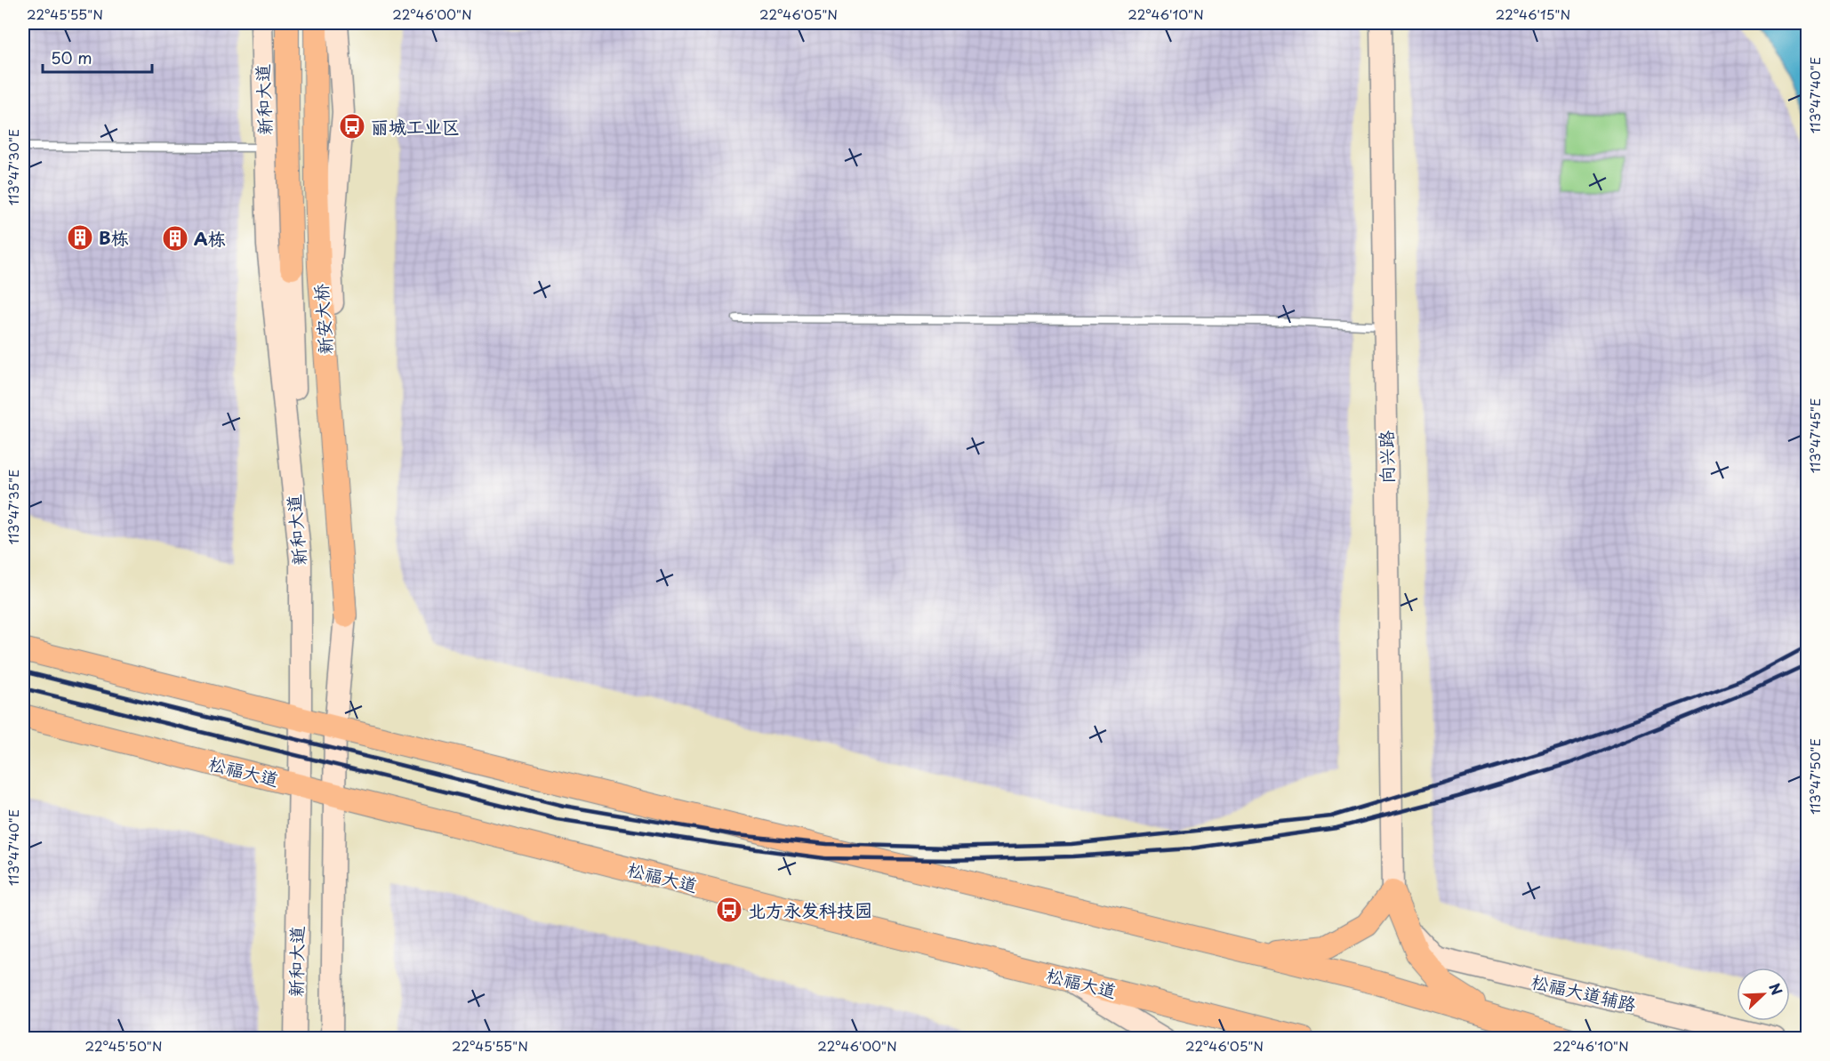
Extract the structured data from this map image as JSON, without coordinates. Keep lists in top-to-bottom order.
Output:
{
  "streets": {
    "main road": [
      "新和大道",
      "新安大桥",
      "向兴路",
      "松福大道",
      "松福大道辅路"
    ]
  },
  "crossings": [
    ["新和大道", "新安大桥"],
    ["新和大道", "松福大道"]
  ],
  "places": {
    "bus stop": ["丽城工业区", "北方永发科技园"],
    "building": ["B栋", "A栋"]
  },
  "scale_bar": "50 m",
  "north": "top right",
  "coordinates": [
    "22°45'55\"N",
    "22°46'00\"N",
    "22°46'05\"N",
    "22°46'10\"N",
    "22°46'15\"N",
    "113°47'40\"E",
    "113°47'30\"E",
    "113°47'45\"E",
    "113°47'35\"E",
    "113°47'50\"E",
    "22°45'50\"N"
  ]
}
